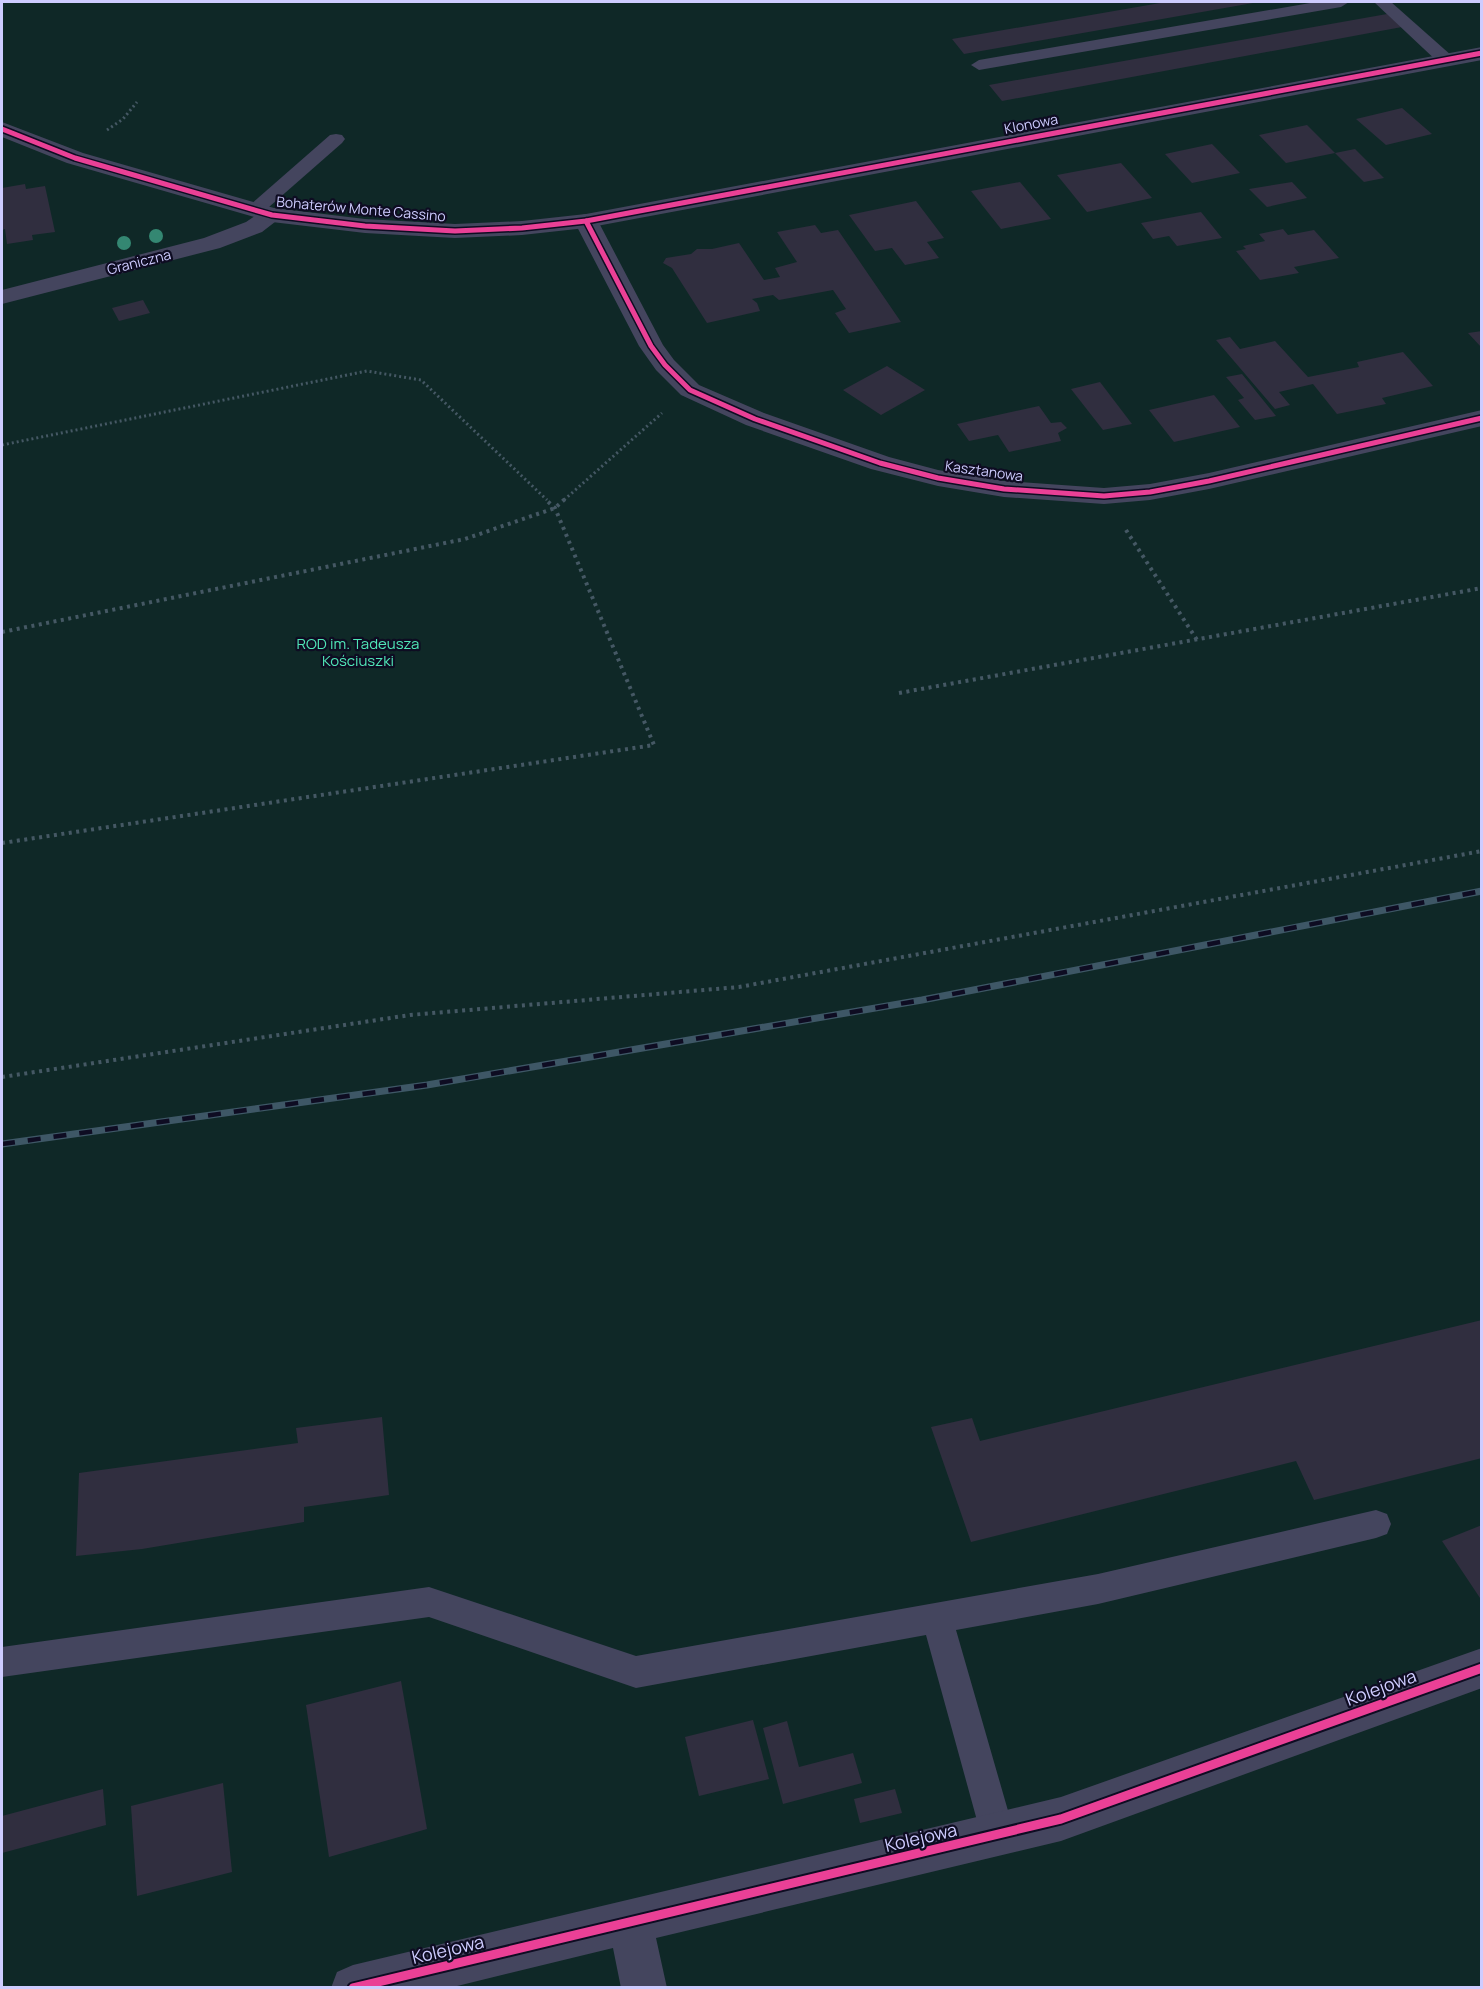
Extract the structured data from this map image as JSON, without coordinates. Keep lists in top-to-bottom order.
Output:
{
  "streets": {
    "street": [
      "Klonowa",
      "Bohaterów Monte Cassino",
      "Graniczna",
      "Kasztanowa",
      "Kolejowa"
    ]
  },
  "crossings": [
    ["Klonowa", "Bohaterów Monte Cassino"],
    ["Klonowa", "Kasztanowa"],
    ["Bohaterów Monte Cassino", "Graniczna"],
    ["Bohaterów Monte Cassino", "Kasztanowa"]
  ],
  "parks": ["ROD im. Tadeusza Kościuszki"]
}
